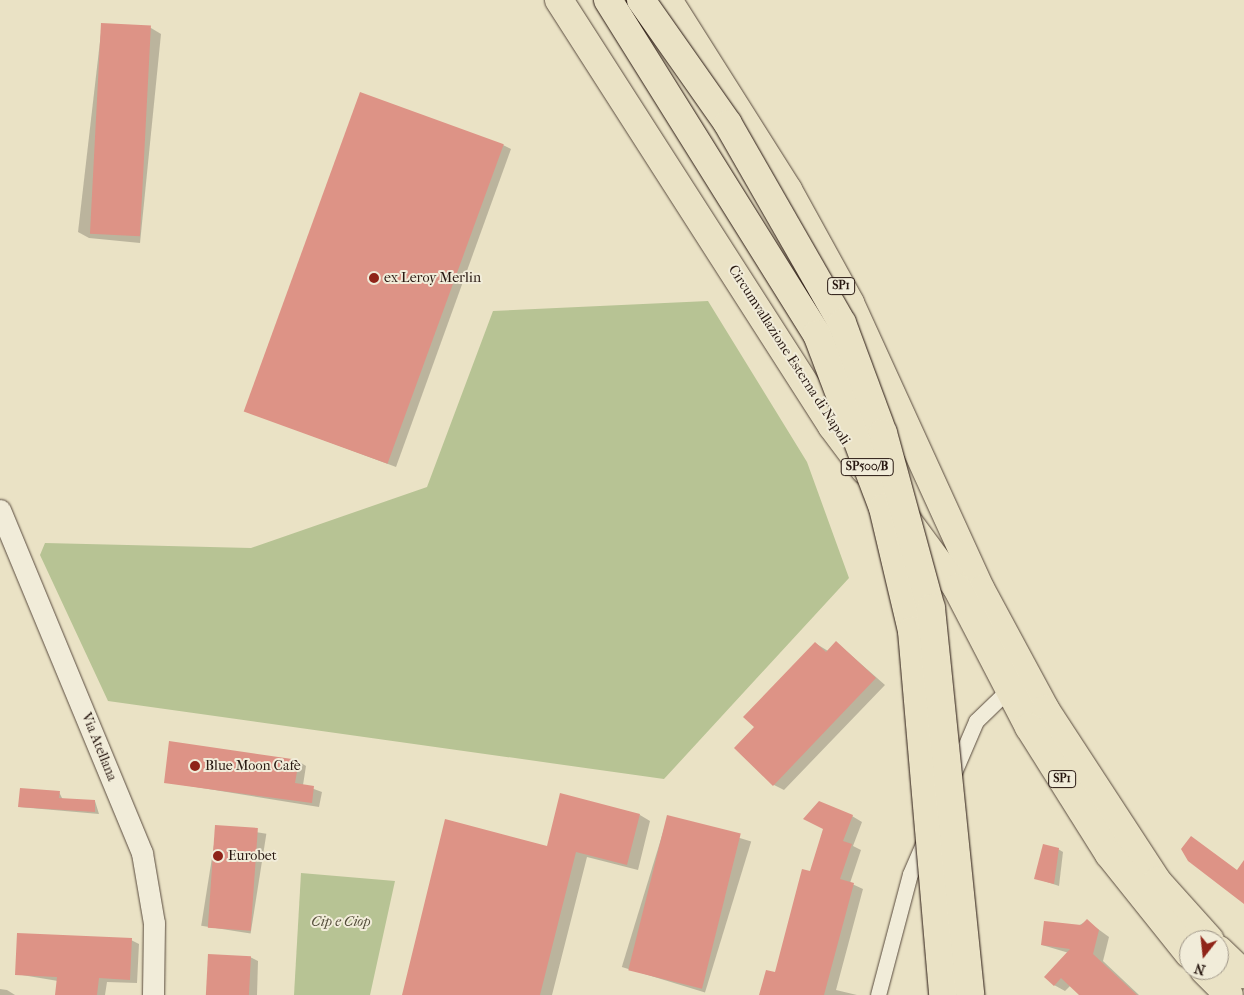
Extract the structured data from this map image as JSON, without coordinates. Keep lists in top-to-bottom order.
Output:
{
  "streets": {
    "highway": ["SP1", "Circumvallazione Esterna di Napoli", "SP500/B"],
    "main road": ["Via Atellana"]
  },
  "parks": ["Cip e Ciop"],
  "places": ["ex Leroy Merlin", "Blue Moon Cafè", "Eurobet"],
  "north": "bottom"
}
